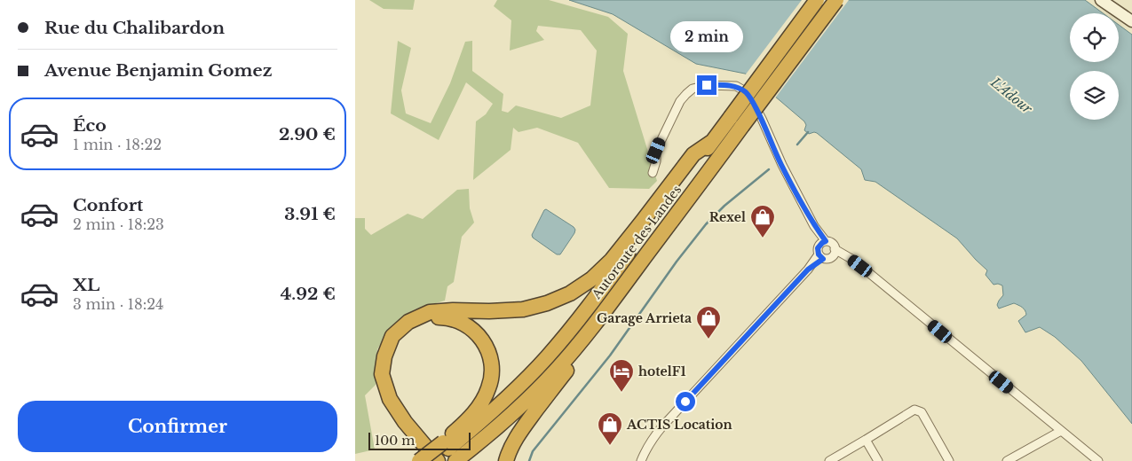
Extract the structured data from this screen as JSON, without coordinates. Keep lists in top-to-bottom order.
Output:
{
  "streets": {
    "highway": ["Autoroute des Landes"]
  },
  "water": ["L'Adour"],
  "places": {
    "shop": ["Rexel", "Garage Arrieta", "ACTIS Location"],
    "hotel": ["hotelF1"]
  },
  "scale_bar": "100 m",
  "page": {
    "banner": ["Rue du Chalibardon", "Avenue Benjamin Gomez"],
    "bubble": "2 min",
    "list": [
      {
        "name": "Éco",
        "note": "1 min · 18:22",
        "value": "2.90 €"
      },
      {
        "name": "Confort",
        "note": "2 min · 18:23",
        "value": "3.91 €"
      },
      {
        "name": "XL",
        "note": "3 min · 18:24",
        "value": "4.92 €"
      }
    ],
    "buttons": "Confirmer",
    "scale": "100 m"
  }
}
